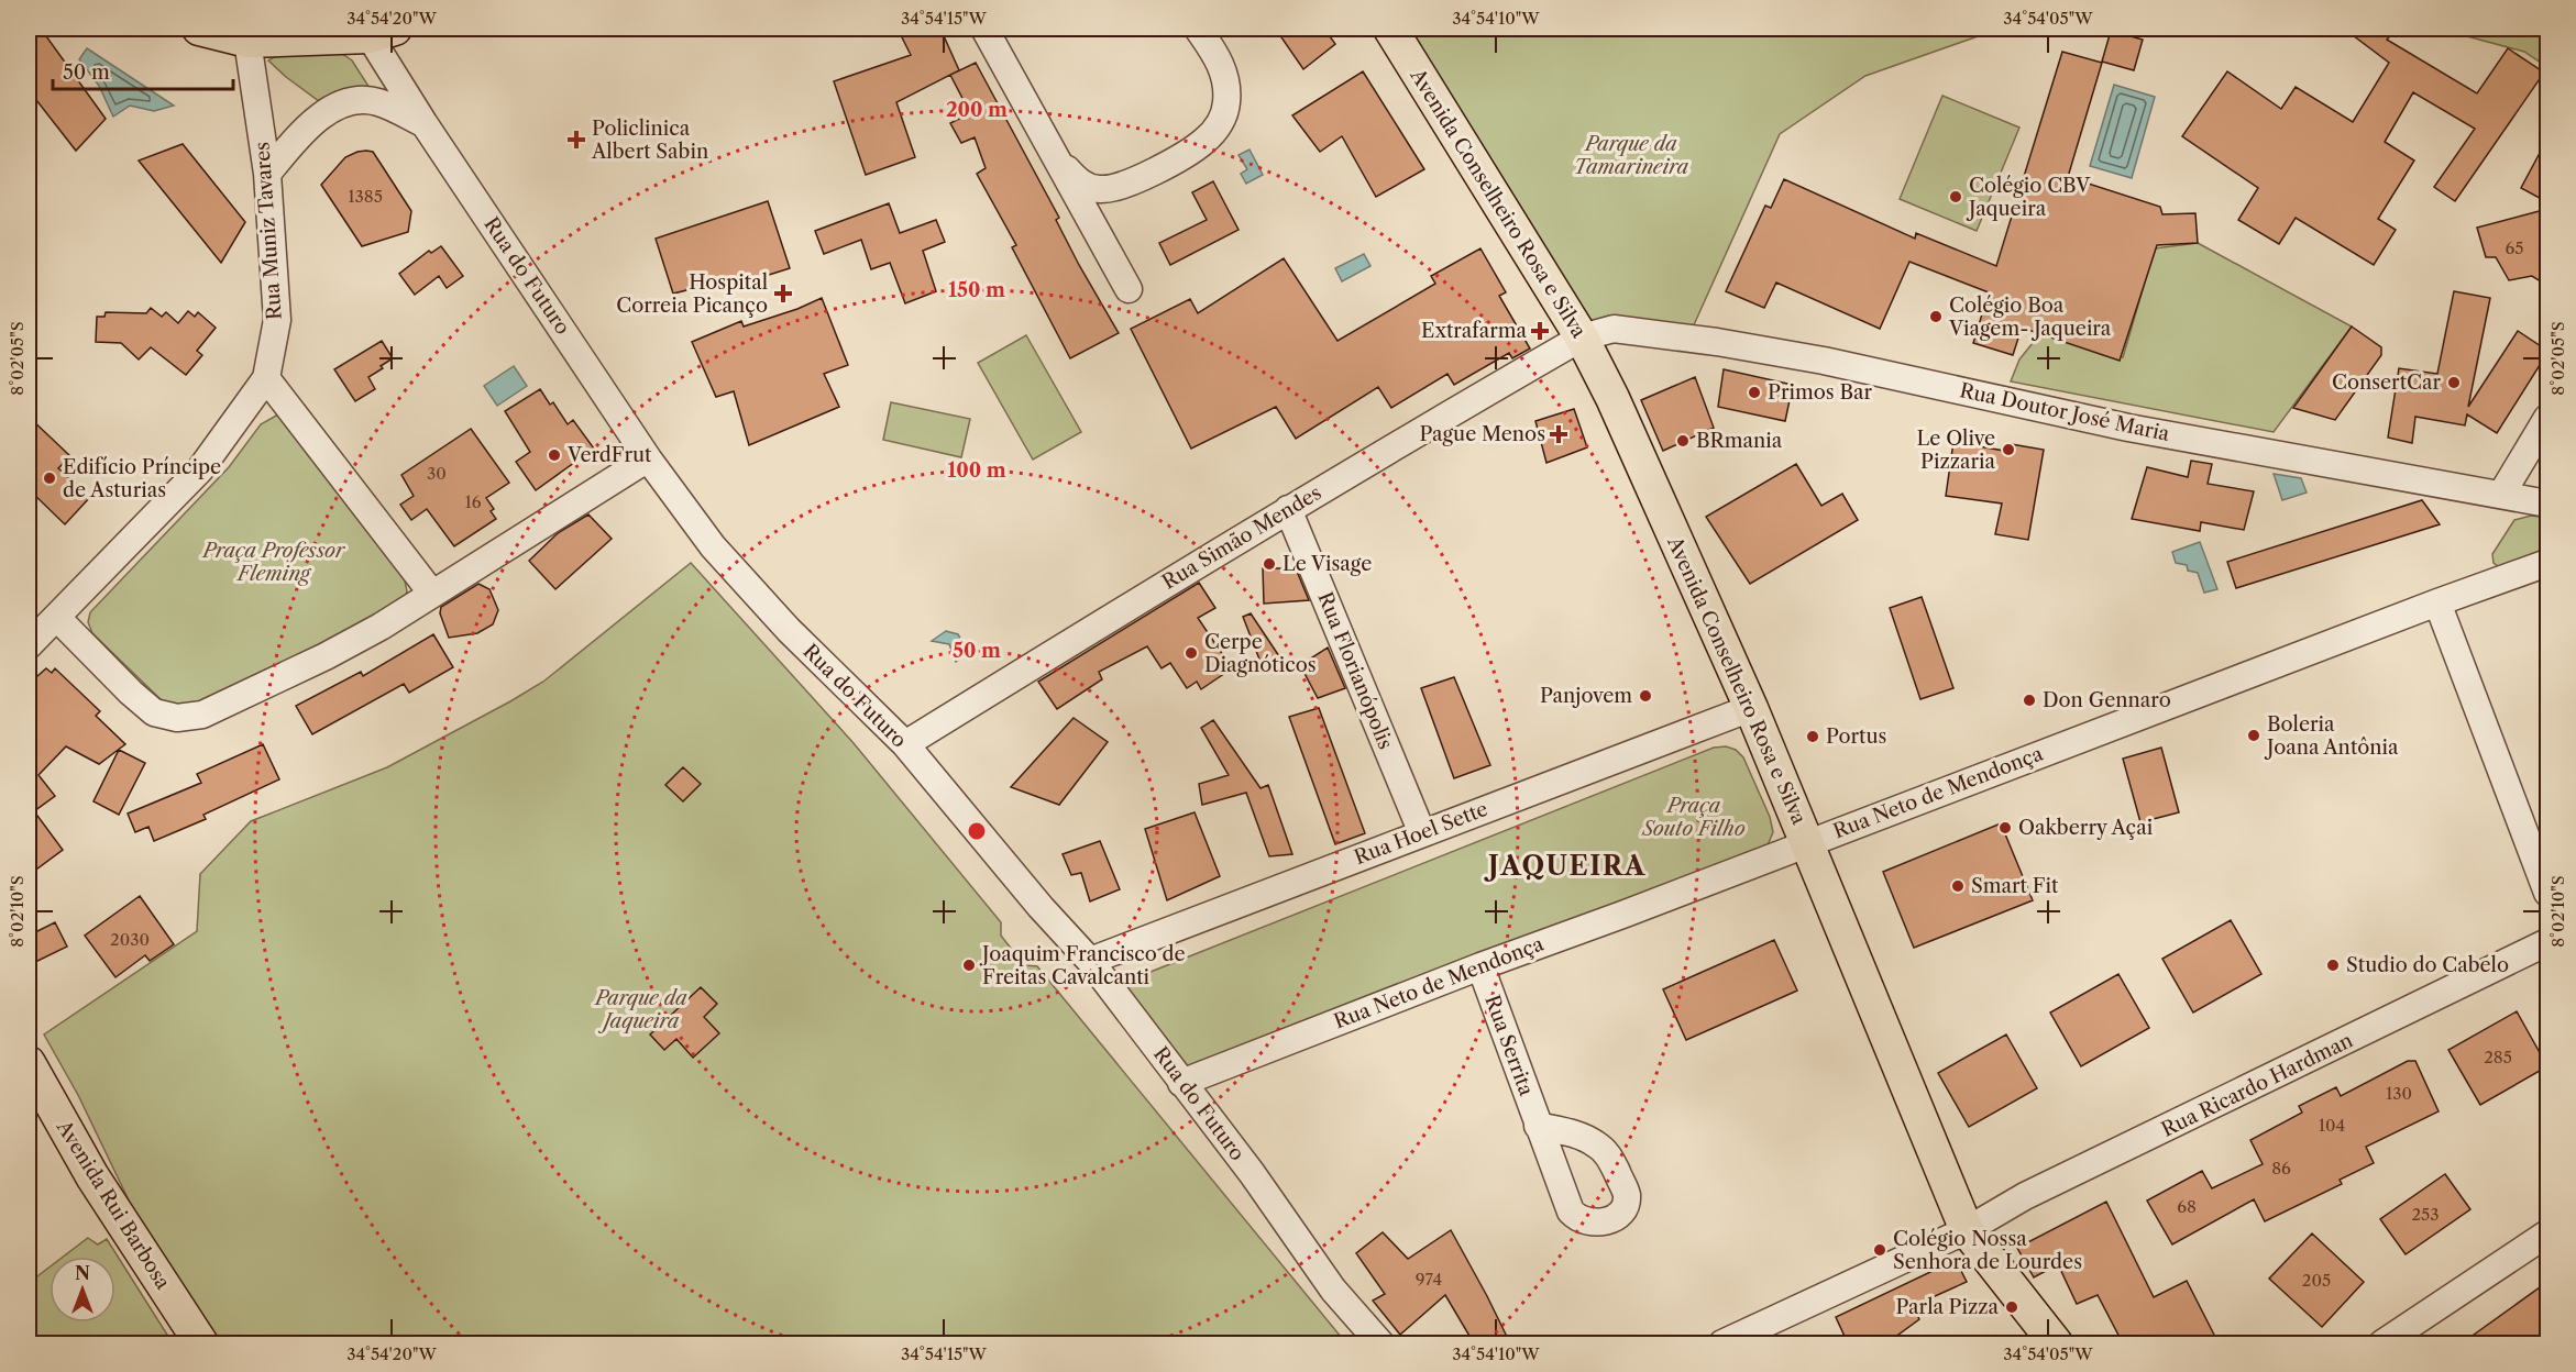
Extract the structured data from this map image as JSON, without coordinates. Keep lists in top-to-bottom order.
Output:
{
  "streets": {
    "main road": ["Avenida Conselheiro Rosa e Silva", "Avenida Rui Barbosa"],
    "street": [
      "Rua Muniz Tavares",
      "Rua do Futuro",
      "Rua Doutor José Maria",
      "Rua Simão Mendes",
      "Rua Florianópolis",
      "Rua Neto de Mendonça",
      "Rua Hoel Sette",
      "Rua Serrita",
      "Rua Ricardo Hardman"
    ]
  },
  "crossings": [
    ["Avenida Conselheiro Rosa e Silva", "Rua Doutor José Maria"],
    ["Avenida Conselheiro Rosa e Silva", "Rua Simão Mendes"],
    ["Avenida Conselheiro Rosa e Silva", "Rua Neto de Mendonça"],
    ["Avenida Conselheiro Rosa e Silva", "Rua Hoel Sette"],
    ["Avenida Conselheiro Rosa e Silva", "Rua Ricardo Hardman"],
    ["Rua do Futuro", "Rua Simão Mendes"],
    ["Rua do Futuro", "Rua Neto de Mendonça"],
    ["Rua do Futuro", "Rua Hoel Sette"],
    ["Rua Doutor José Maria", "Rua Simão Mendes"],
    ["Rua Simão Mendes", "Rua Florianópolis"],
    ["Rua Florianópolis", "Rua Hoel Sette"],
    ["Rua Neto de Mendonça", "Rua Serrita"]
  ],
  "districts": ["JAQUEIRA"],
  "parks": [
    "Parque da Tamarineira",
    "Praça Professor Fleming",
    "Praça Souto Filho",
    "Parque da Jaqueira"
  ],
  "places": {
    "health": [
      "Policlinica Albert Sabin",
      "Hospital Correia Picanço",
      "Extrafarma",
      "Pague Menos"
    ],
    "other": [
      "Colégio CBV Jaqueira",
      "Colégio Boa Viagem- Jaqueira",
      "ConsertCar",
      "Primos Bar",
      "BRmania",
      "Le Olive Pizzaria",
      "VerdFrut",
      "Edifício Príncipe de Asturias",
      "Le Visage",
      "Cerpe Diagnóticos",
      "Panjovem",
      "Don Gennaro",
      "Boleria Joana Antônia",
      "Portus",
      "Oakberry Açai",
      "Smart Fit",
      "Joaquim Francisco de Freitas Cavalcanti",
      "Studio do Cabelo",
      "Colégio Nossa Senhora de Lourdes",
      "Parla Pizza"
    ]
  },
  "house_numbers": [
    "1385",
    "65",
    "30",
    "16",
    "2030",
    "285",
    "130",
    "104",
    "86",
    "68",
    "253",
    "974",
    "205"
  ],
  "scale_bar": "50 m",
  "north": "top",
  "coordinates": [
    "34°54'20\"W",
    "34°54'15\"W",
    "34°54'10\"W",
    "34°54'05\"W",
    "8°02'05\"S",
    "8°02'10\"S"
  ],
  "rings": [
    "200 m",
    "150 m",
    "100 m",
    "50 m"
  ]
}
